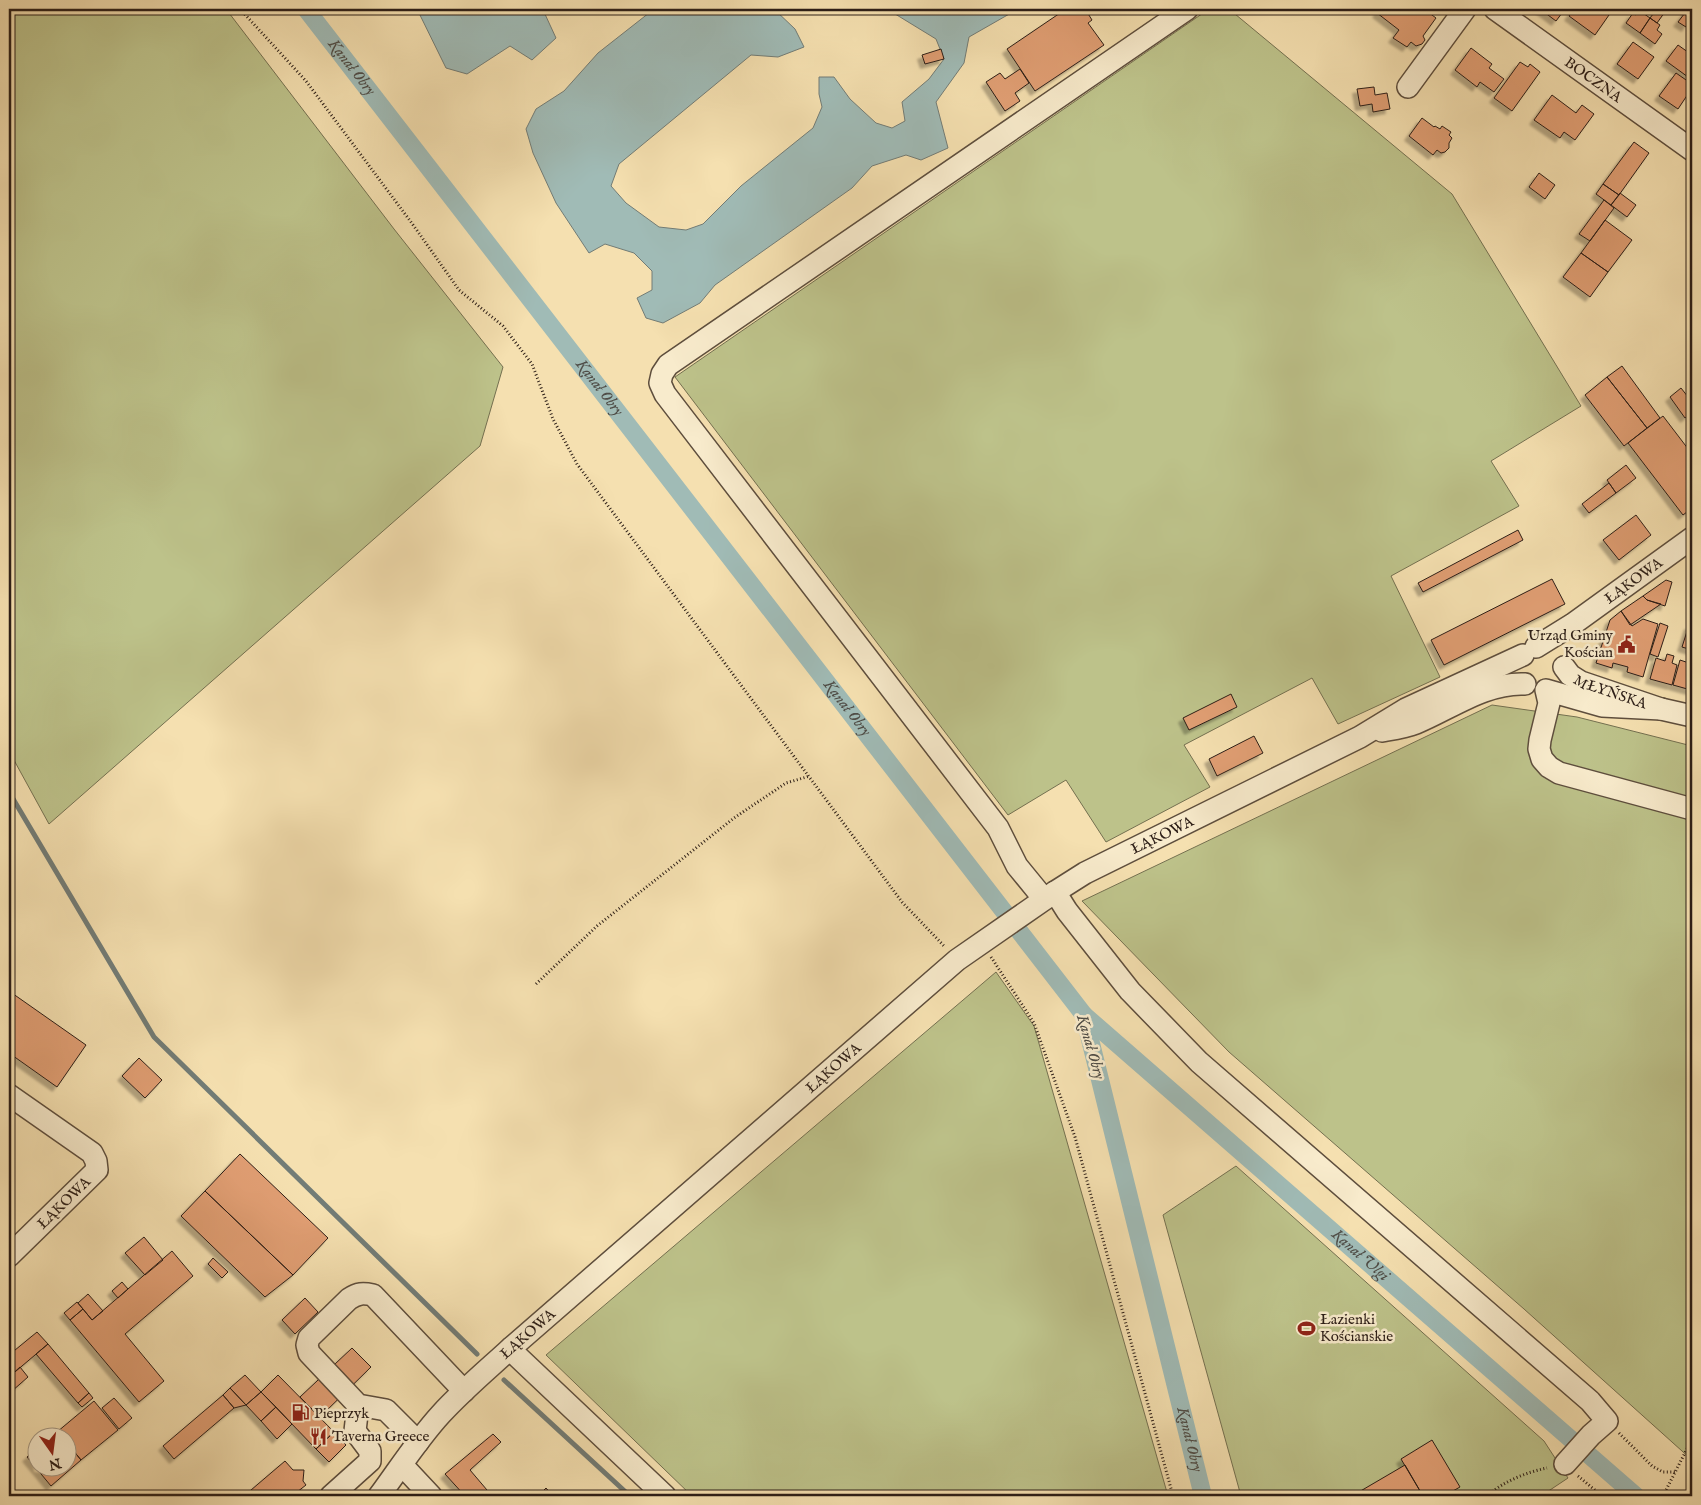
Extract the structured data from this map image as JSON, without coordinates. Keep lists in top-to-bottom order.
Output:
{
  "streets": {
    "street": ["BOCZNA", "ŁĄKOWA", "MŁYŃSKA"]
  },
  "crossings": [
    ["ŁĄKOWA", "MŁYŃSKA"]
  ],
  "water": ["Kanał Obry", "Kanał Ulgi"],
  "places": {
    "public building": ["Urząd Gminy Kościan"],
    "sports": ["Łazienki Kościanskie"],
    "fuel station": ["Pieprzyk"],
    "restaurant": ["Taverna Greece"]
  },
  "north": "bottom"
}
